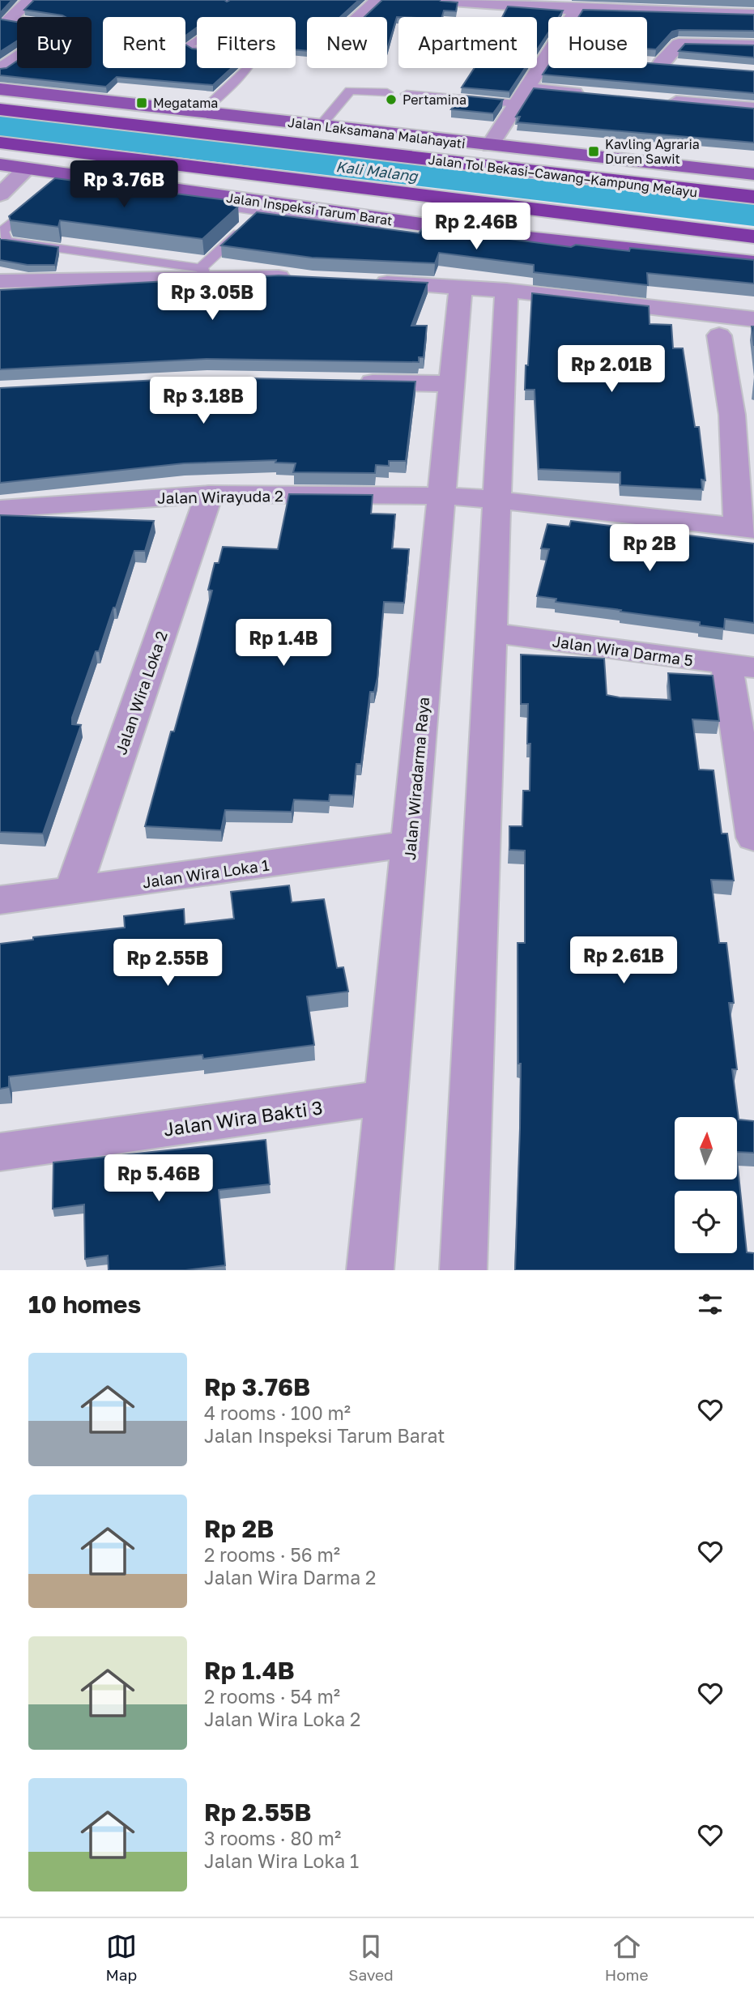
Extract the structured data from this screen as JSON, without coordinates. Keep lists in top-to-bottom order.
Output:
{
  "streets": {
    "highway": ["Jalan Tol Bekasi–Cawang–Kampung Melayu"],
    "main road": ["Jalan Laksamana Malahayati", "Jalan Inspeksi Tarum Barat"],
    "street": [
      "Jalan Wirayuda 2",
      "Jalan Wira Darma 5",
      "Jalan Wira Loka 2",
      "Jalan Wiradarma Raya",
      "Jalan Wira Loka 1",
      "Jalan Wira Bakti 3"
    ]
  },
  "crossings": [
    ["Jalan Wirayuda 2", "Jalan Wira Loka 2"],
    ["Jalan Wirayuda 2", "Jalan Wiradarma Raya"],
    ["Jalan Wira Loka 2", "Jalan Wira Loka 1"],
    ["Jalan Wiradarma Raya", "Jalan Wira Loka 1"],
    ["Jalan Wiradarma Raya", "Jalan Wira Bakti 3"]
  ],
  "water": ["Kali Malang"],
  "places": {
    "other": ["Pertamina"],
    "transit": ["Megatama", "Kavling Agraria Duren Sawit"]
  },
  "north": "top",
  "page": {
    "chip": [
      "Buy",
      "Rent",
      "Filters",
      "New",
      "Apartment",
      "House"
    ],
    "price": [
      "Rp 3.76B",
      "Rp 2.46B",
      "Rp 3.05B",
      "Rp 2.01B",
      "Rp 3.18B",
      "Rp 2B",
      "Rp 1.4B",
      "Rp 2.61B",
      "Rp 2.55B",
      "Rp 5.46B"
    ],
    "heading": "10 homes",
    "list": [
      {
        "name": "Rp 3.76B",
        "note": "4 rooms · 100 m² · Jalan Inspeksi Tarum Barat"
      },
      {
        "name": "Rp 2B",
        "note": "2 rooms · 56 m² · Jalan Wira Darma 2"
      },
      {
        "name": "Rp 1.4B",
        "note": "2 rooms · 54 m² · Jalan Wira Loka 2"
      },
      {
        "name": "Rp 2.55B",
        "note": "3 rooms · 80 m² · Jalan Wira Loka 1"
      }
    ],
    "tabs": ["Map", "Saved", "Home"]
  }
}
